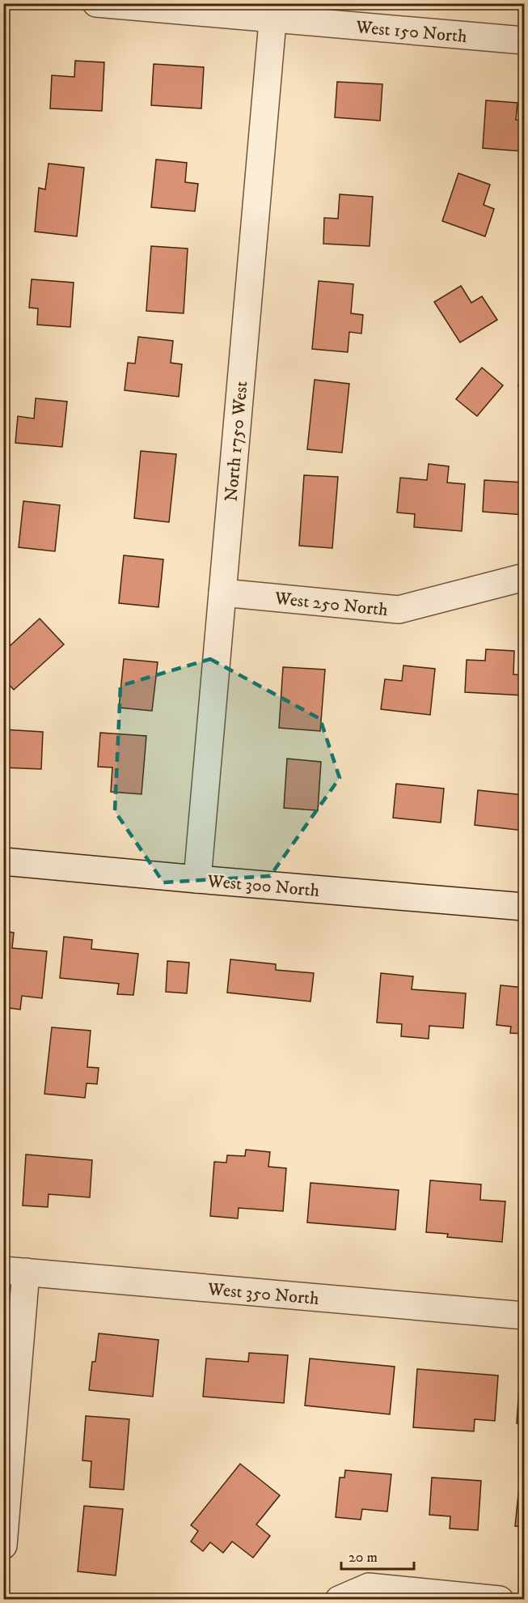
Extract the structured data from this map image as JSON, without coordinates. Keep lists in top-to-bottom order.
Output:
{
  "streets": {
    "street": [
      "West 150 North",
      "North 1750 West",
      "West 250 North",
      "West 300 North",
      "West 350 North"
    ]
  },
  "crossings": [
    ["West 150 North", "North 1750 West"],
    ["North 1750 West", "West 250 North"],
    ["North 1750 West", "West 300 North"]
  ],
  "scale_bar": "20 m"
}
